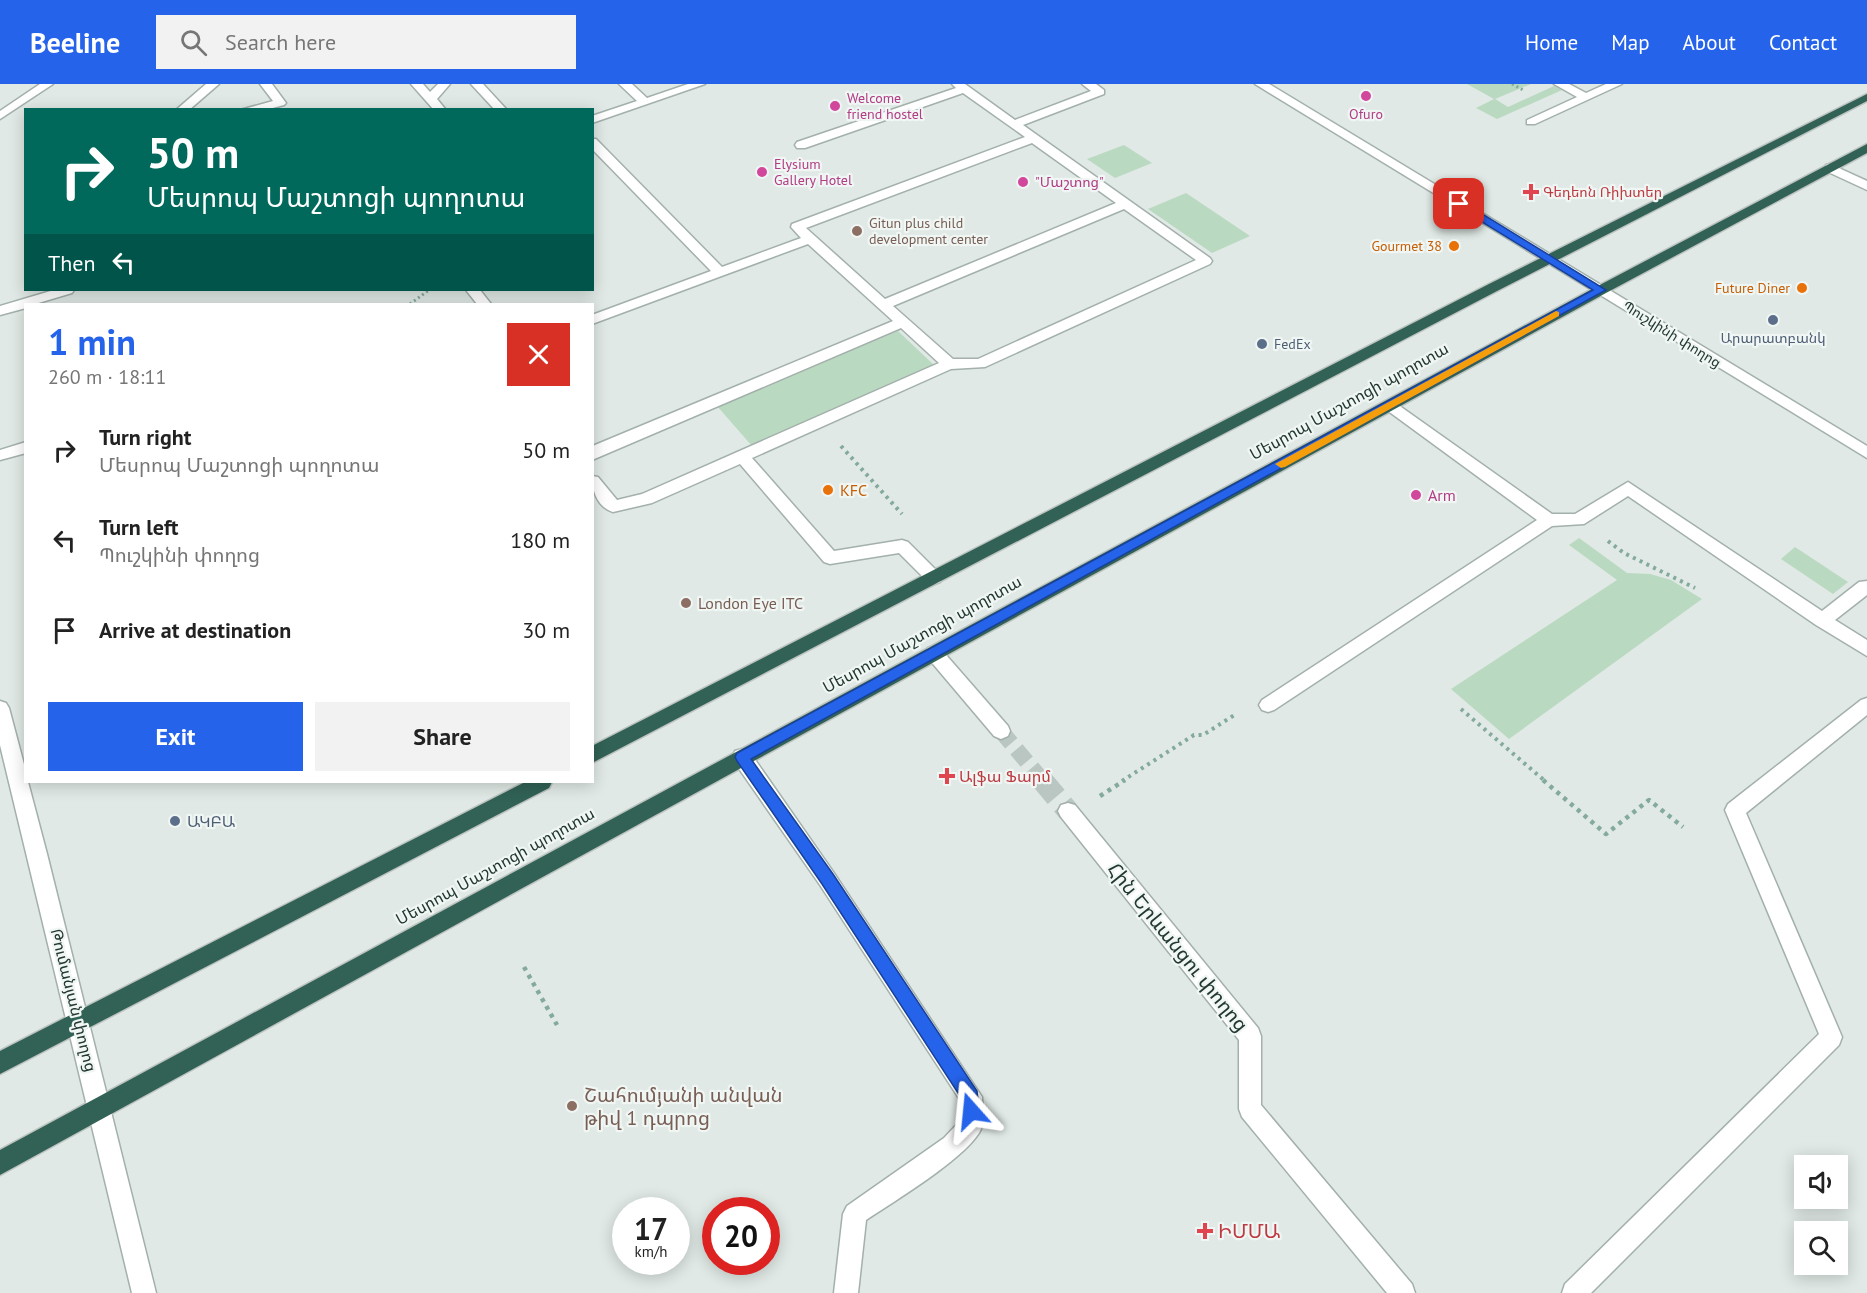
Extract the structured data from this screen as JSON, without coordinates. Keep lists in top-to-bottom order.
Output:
{
  "streets": {
    "highway": ["Մեսրոպ Մաշտոցի պողոտա"],
    "street": ["Պուշկինի փողոց", "Հին Երևանցու փողոց", "Թումանյան փողոց"]
  },
  "crossings": [
    ["Պուշկինի փողոց", "Մեսրոպ Մաշտոցի պողոտա"],
    ["Մեսրոպ Մաշտոցի պողոտա", "Թումանյան փողոց"]
  ],
  "places": {
    "other": [
      "Ofuro",
      "Welcome friend hostel",
      "Elysium Gallery Hotel",
      "\"Մաշտոց\"",
      "Gitun plus child development center",
      "Gourmet 38",
      "Future Diner",
      "Արարատբանկ",
      "FedEx",
      "KFC",
      "Arm",
      "London Eye ITC",
      "ԱԿԲԱ",
      "Շահումյանի անվան թիվ 1 դպրոց"
    ],
    "health": ["Գեդեոն Ռիխտեր", "Ալֆա Ֆարմ", "ԻՄՄԱ"]
  },
  "page": {
    "header": "Beeline",
    "search": "Search here",
    "nav": [
      "Home",
      "Map",
      "About",
      "Contact"
    ],
    "turn": ["50 m", "Մեսրոպ Մաշտոցի պողոտա"],
    "then": "Then",
    "heading": ["1 min", "260 m · 18:11"],
    "list": [
      {
        "name": "Turn right",
        "note": "Մեսրոպ Մաշտոցի պողոտա",
        "value": "50 m"
      },
      {
        "name": "Turn left",
        "note": "Պուշկինի փողոց",
        "value": "180 m"
      },
      {
        "name": "Arrive at destination",
        "value": "30 m"
      }
    ],
    "buttons": ["Exit", "Share"],
    "speed": "17 km/h",
    "limit": "20"
  }
}
